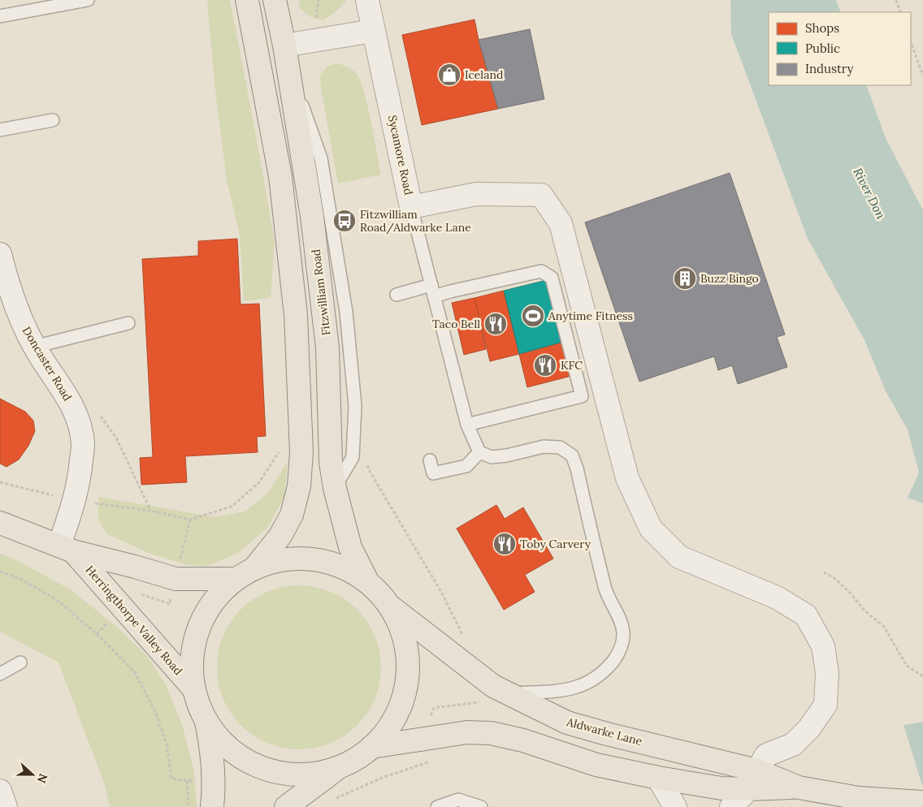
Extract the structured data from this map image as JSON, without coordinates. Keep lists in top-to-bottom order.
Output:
{
  "streets": {
    "main road": ["Fitzwilliam Road", "Herringthorpe Valley Road", "Aldwarke Lane"],
    "street": ["Sycamore Road", "Doncaster Road"]
  },
  "crossings": [
    ["Sycamore Road", "Aldwarke Lane"],
    ["Doncaster Road", "Herringthorpe Valley Road"]
  ],
  "water": ["River Don"],
  "places": {
    "shop": ["Iceland"],
    "bus stop": ["Fitzwilliam Road/Aldwarke Lane"],
    "building": ["Buzz Bingo"],
    "sports": ["Anytime Fitness"],
    "restaurant": ["Taco Bell", "KFC", "Toby Carvery"]
  },
  "legend": ["Shops", "Public", "Industry"],
  "north": "right"
}
